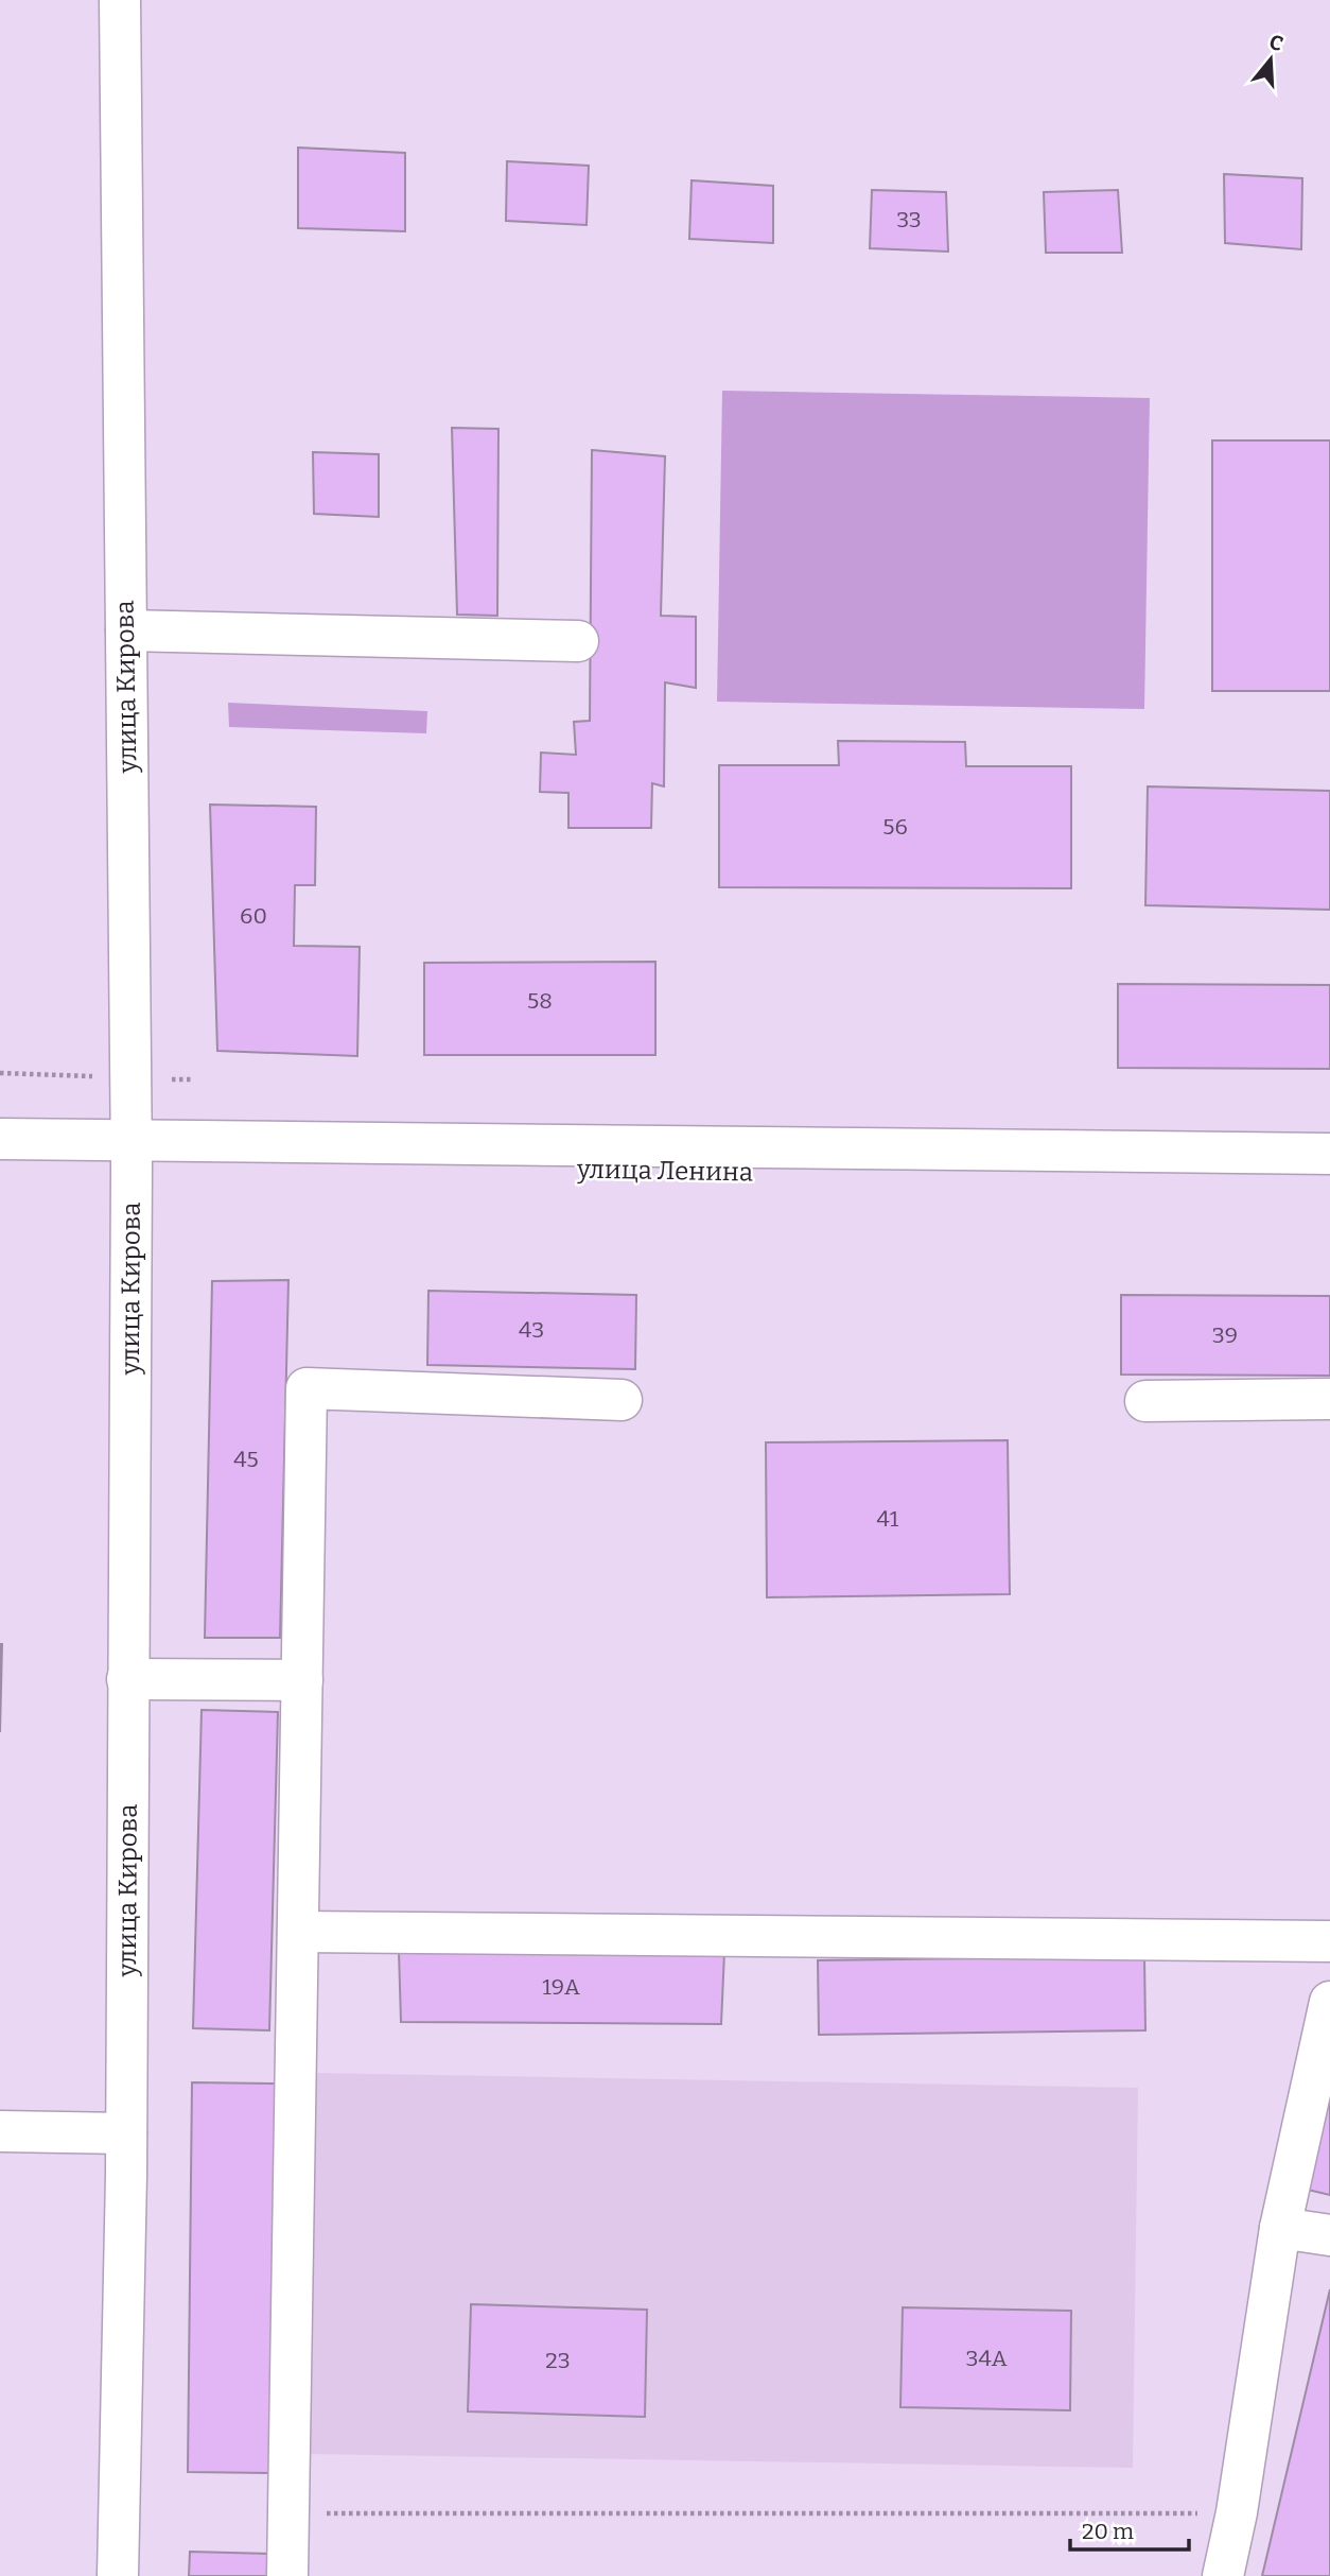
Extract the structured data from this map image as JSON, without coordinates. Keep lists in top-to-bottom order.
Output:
{
  "streets": {
    "main road": ["улица Кирова", "улица Ленина"]
  },
  "crossings": [
    ["улица Кирова", "улица Ленина"]
  ],
  "house_numbers": [
    "33",
    "56",
    "60",
    "58",
    "43",
    "39",
    "45",
    "41",
    "19А",
    "34А",
    "23"
  ],
  "scale_bar": "20 m",
  "north": "top"
}
